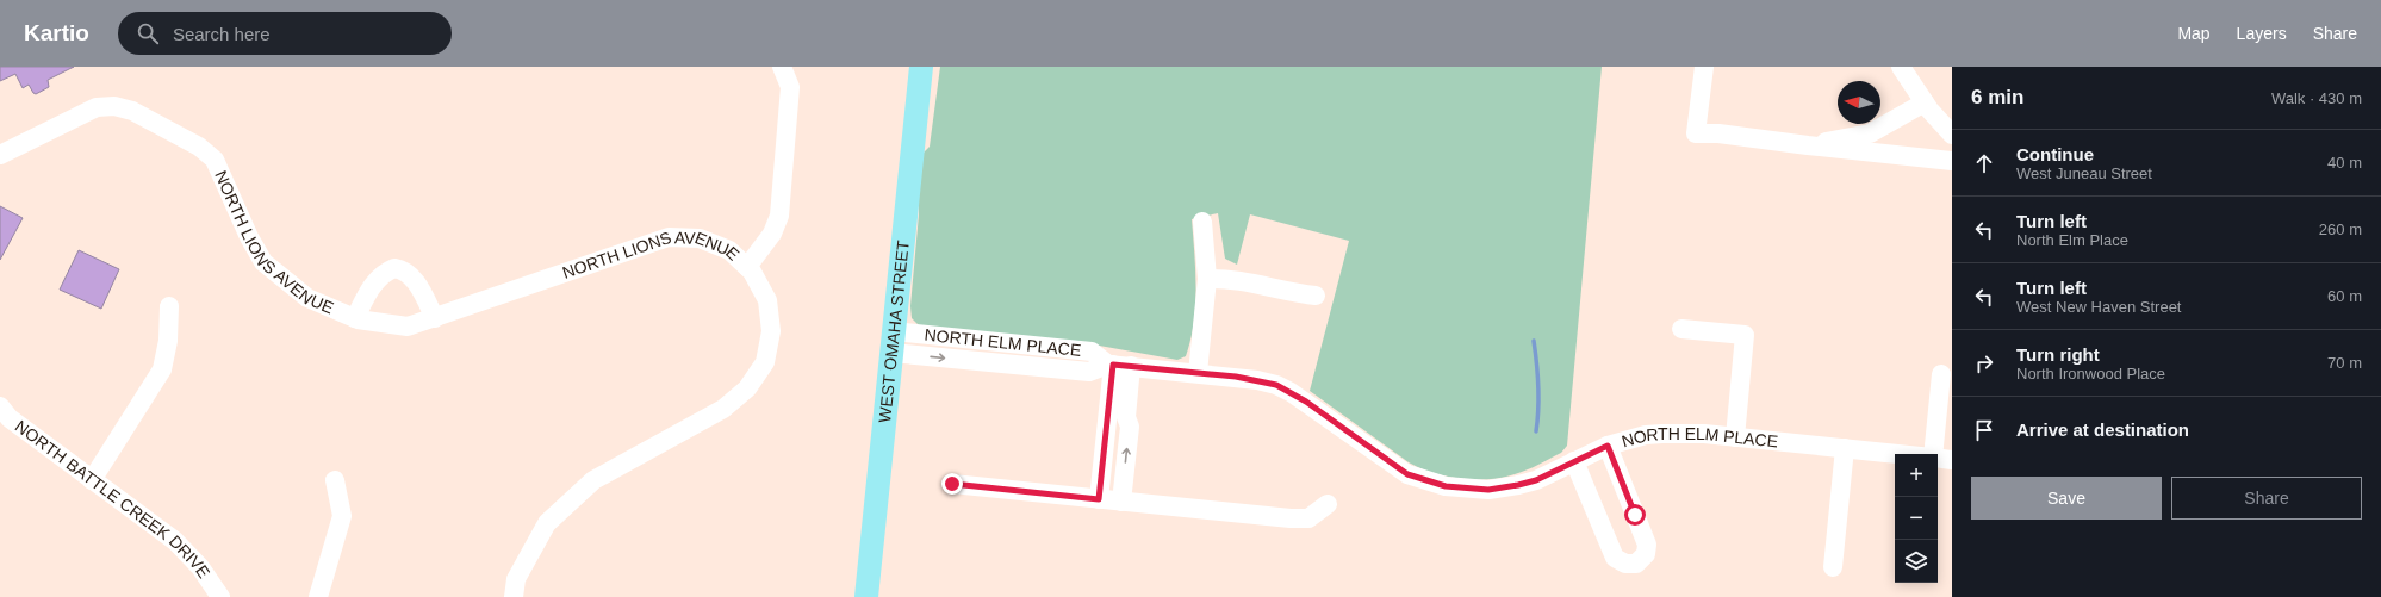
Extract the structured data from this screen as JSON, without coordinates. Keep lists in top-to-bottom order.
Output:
{
  "streets": {
    "main road": ["WEST OMAHA STREET"],
    "street": ["NORTH LIONS AVENUE", "NORTH ELM PLACE", "NORTH BATTLE CREEK DRIVE"]
  },
  "crossings": [
    ["WEST OMAHA STREET", "NORTH ELM PLACE"]
  ],
  "north": "left",
  "page": {
    "header": "Kartio",
    "search": "Search here",
    "nav": ["Map", "Layers", "Share"],
    "heading": ["6 min", "Walk · 430 m"],
    "list": [
      ["Continue", "West Juneau Street", "40 m"],
      ["Turn left", "North Elm Place", "260 m"],
      ["Turn left", "West New Haven Street", "60 m"],
      ["Turn right", "North Ironwood Place", "70 m"],
      "Arrive at destination"
    ],
    "map_buttons": ["+", "−"],
    "buttons": ["Save", "Share"]
  }
}
